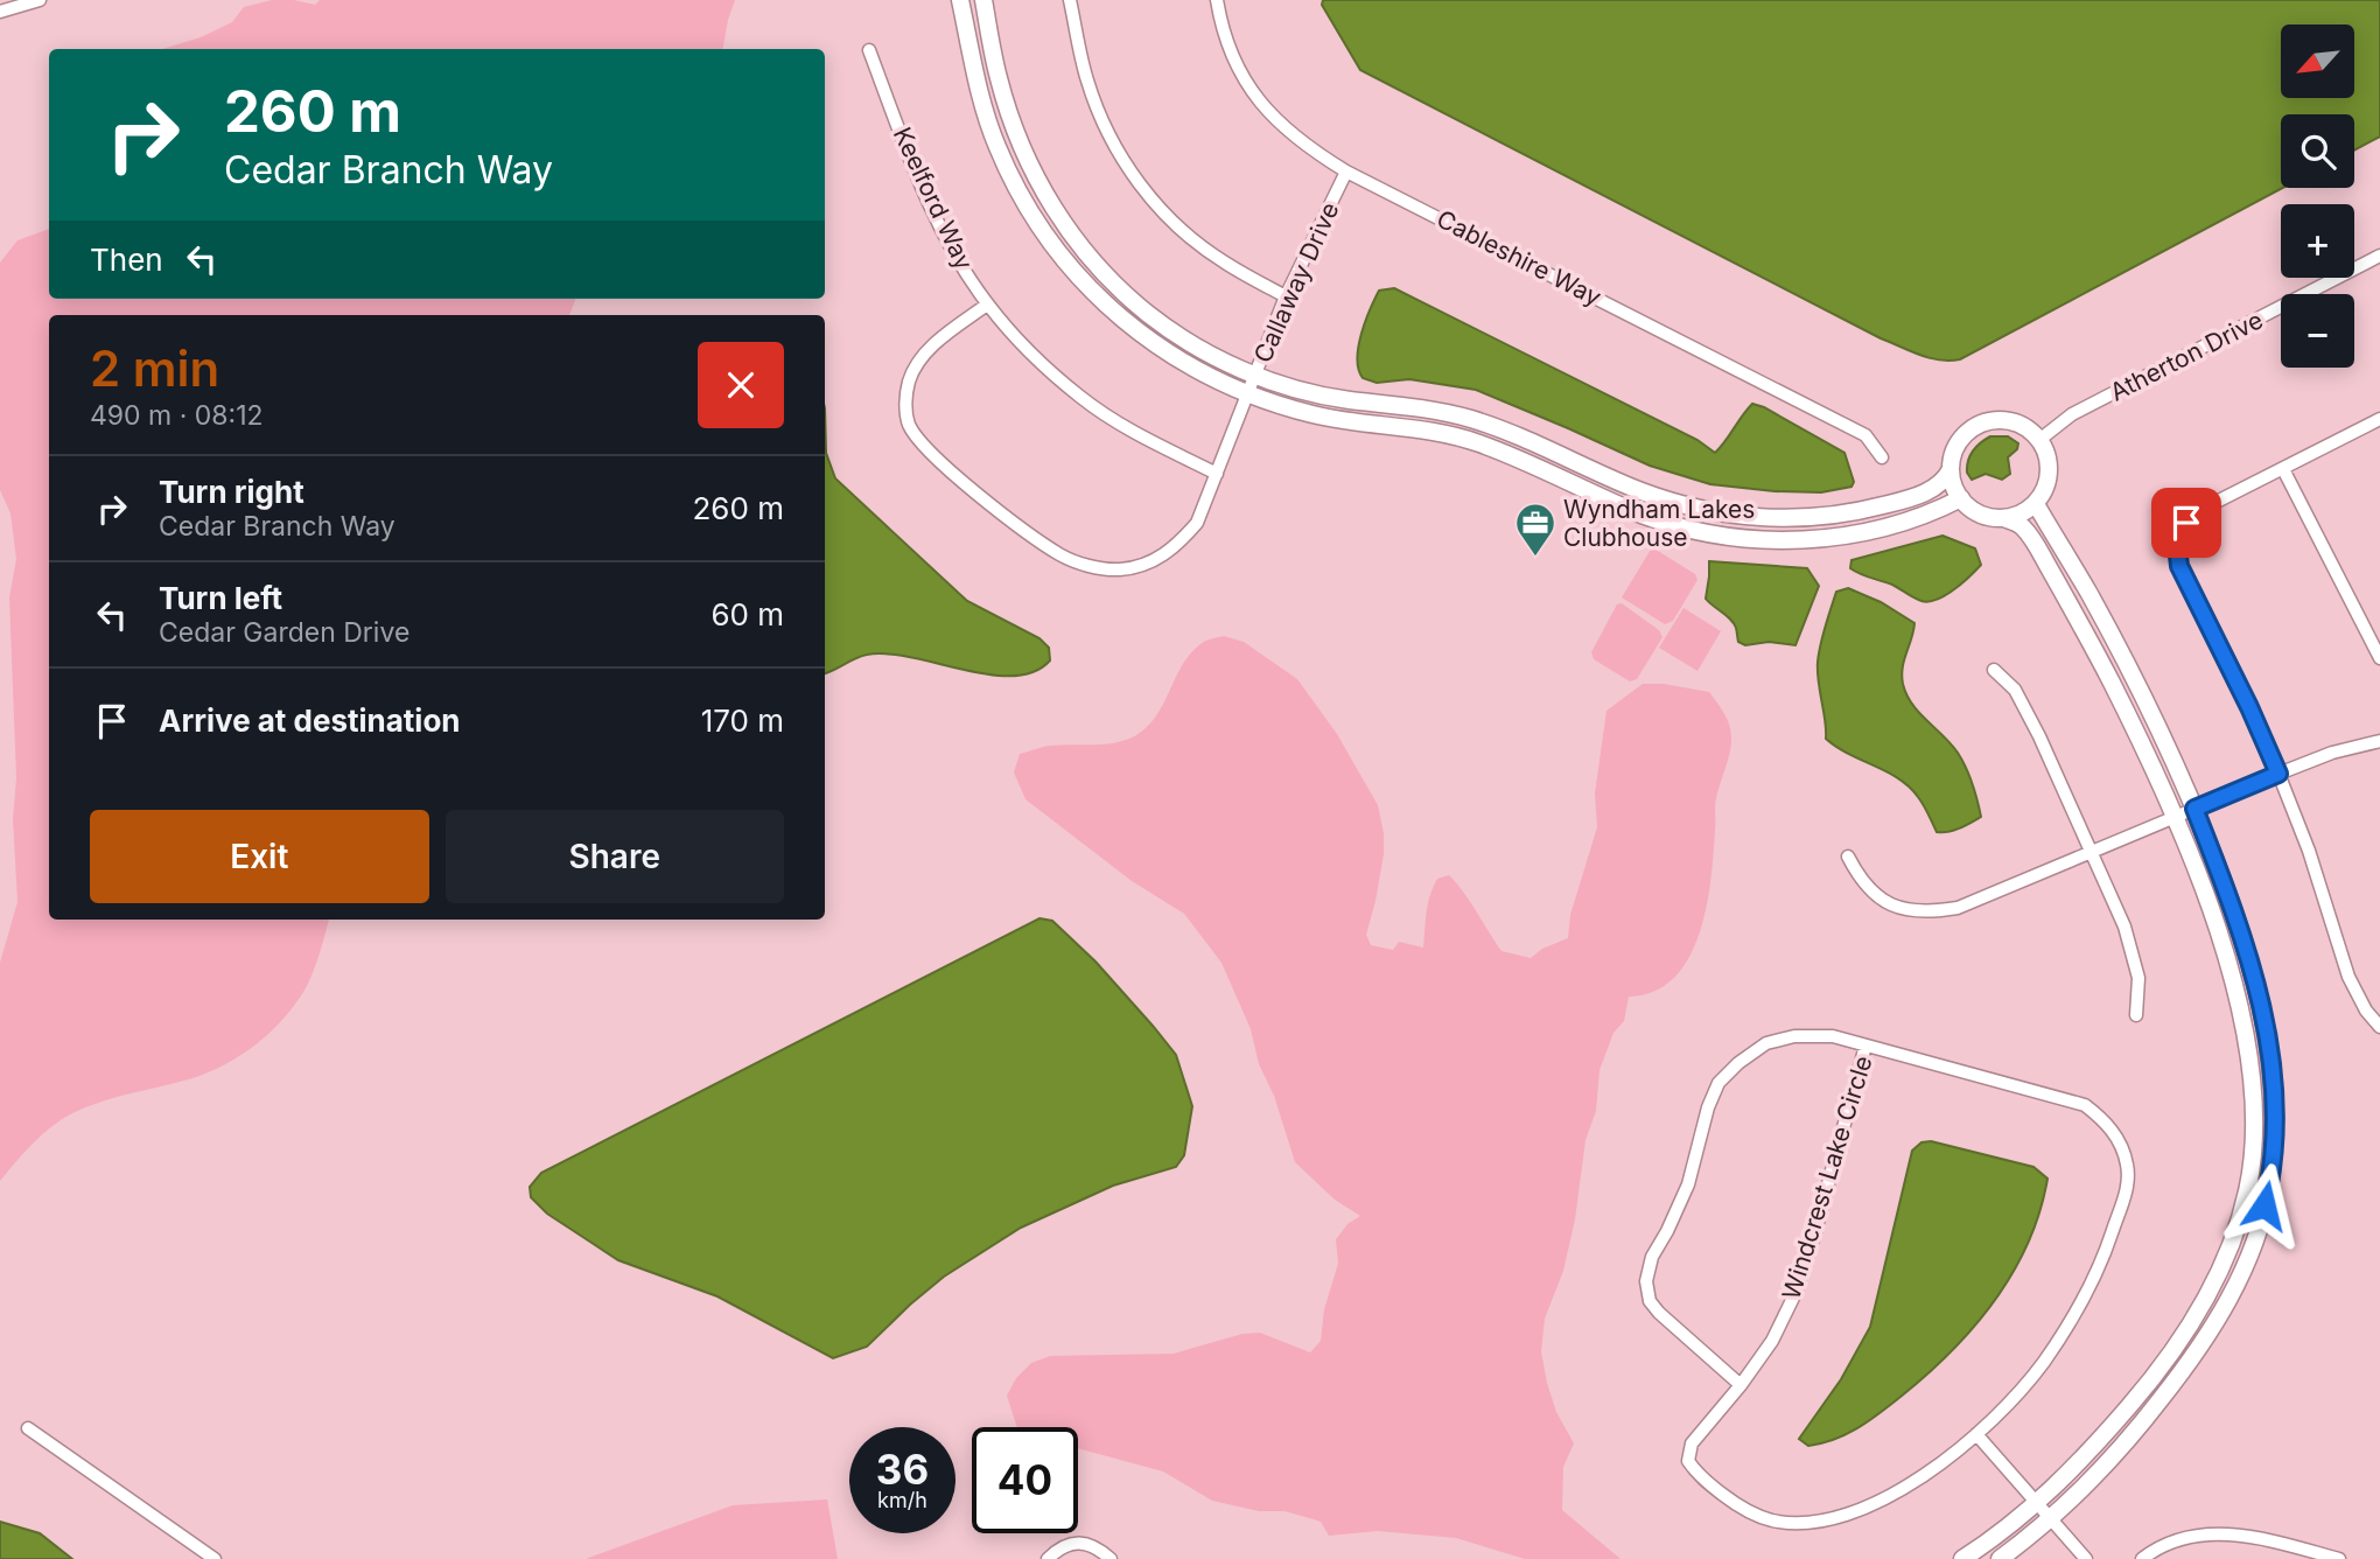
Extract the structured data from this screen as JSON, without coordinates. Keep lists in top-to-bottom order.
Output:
{
  "streets": {
    "street": [
      "Keelford Way",
      "Cableshire Way",
      "Callaway Drive",
      "Atherton Drive",
      "Windcrest Lake Circle"
    ]
  },
  "crossings": [
    ["Keelford Way", "Callaway Drive"],
    ["Cableshire Way", "Callaway Drive"]
  ],
  "places": {
    "office": ["Wyndham Lakes Clubhouse"]
  },
  "north": "bottom left",
  "page": {
    "map_buttons": ["+", "−"],
    "turn": ["260 m", "Cedar Branch Way"],
    "then": "Then",
    "heading": ["2 min", "490 m · 08:12"],
    "list": [
      {
        "name": "Turn right",
        "note": "Cedar Branch Way",
        "value": "260 m"
      },
      {
        "name": "Turn left",
        "note": "Cedar Garden Drive",
        "value": "60 m"
      },
      {
        "name": "Arrive at destination",
        "value": "170 m"
      }
    ],
    "buttons": ["Exit", "Share"],
    "speed": "36 km/h",
    "limit": "40"
  }
}
